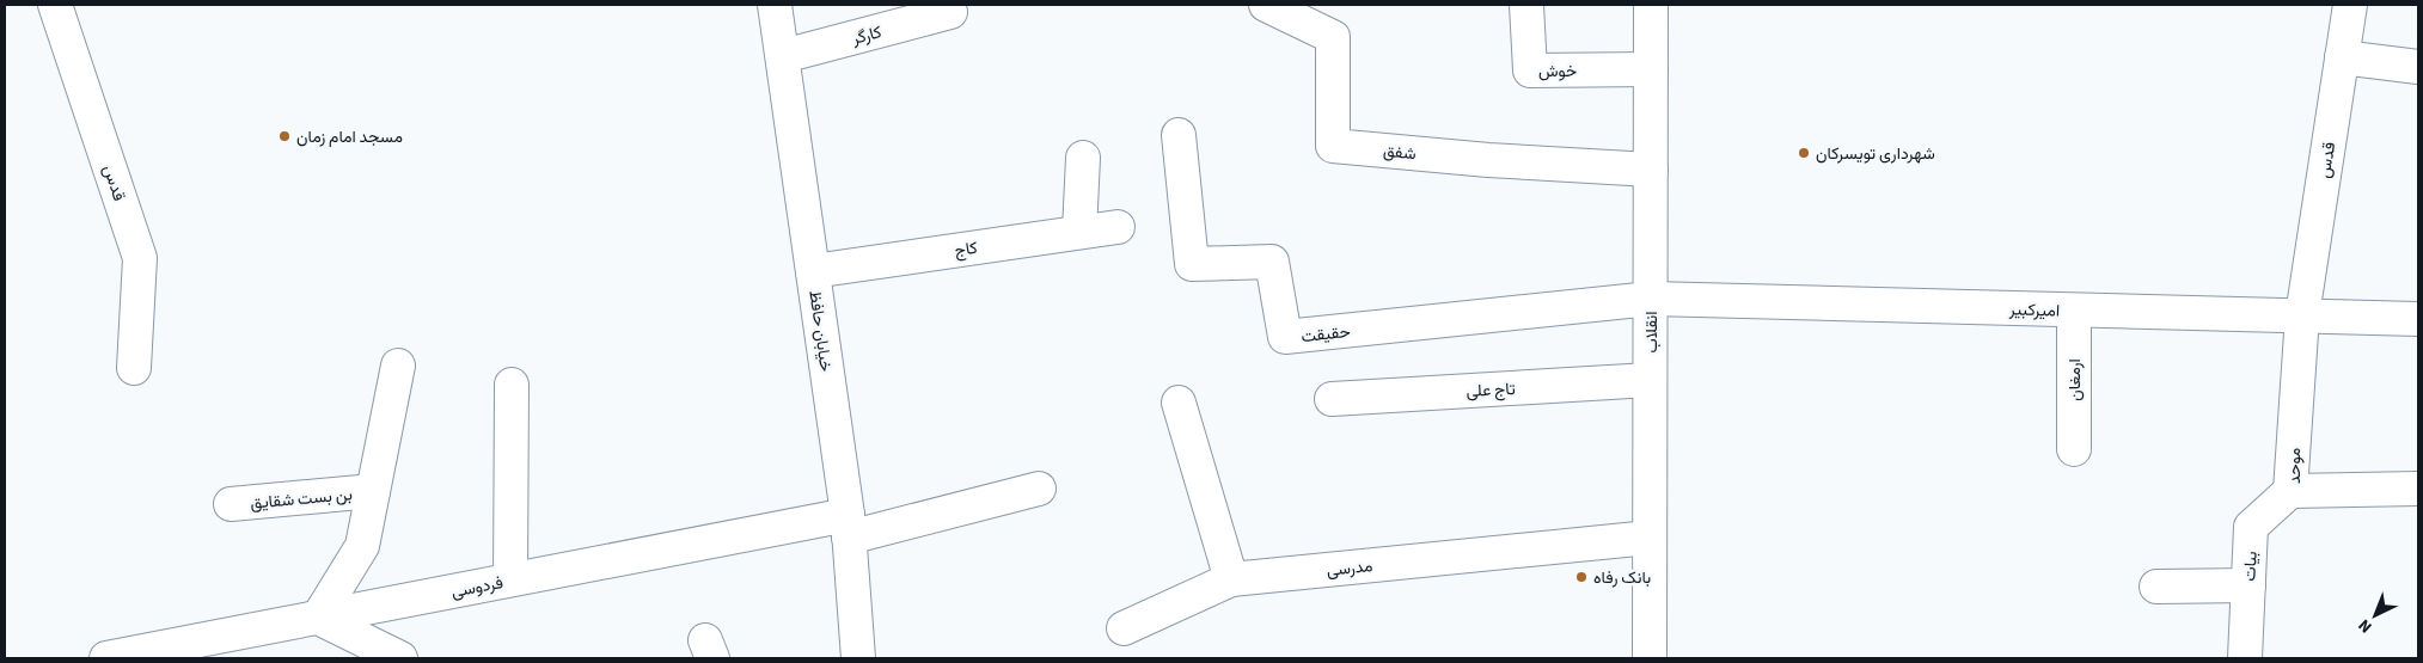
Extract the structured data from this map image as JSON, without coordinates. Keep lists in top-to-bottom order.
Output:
{
  "streets": {
    "street": [
      "کارگر",
      "خوش",
      "شفق",
      "قدس",
      "کاج",
      "امیرکبیر",
      "خیابان حافظ",
      "انقلاب",
      "حقیقت",
      "ارمغان",
      "تاج علی",
      "موحد",
      "بن بست شقایق",
      "بیات",
      "مدرسی",
      "فردوسی"
    ]
  },
  "crossings": [
    ["کارگر", "خیابان حافظ"],
    ["خوش", "انقلاب"],
    ["شفق", "انقلاب"],
    ["قدس", "امیرکبیر"],
    ["قدس", "موحد"],
    ["کاج", "خیابان حافظ"],
    ["امیرکبیر", "انقلاب"],
    ["امیرکبیر", "حقیقت"],
    ["امیرکبیر", "ارمغان"],
    ["امیرکبیر", "موحد"],
    ["خیابان حافظ", "فردوسی"],
    ["انقلاب", "حقیقت"],
    ["انقلاب", "تاج علی"],
    ["انقلاب", "مدرسی"],
    ["موحد", "بیات"]
  ],
  "places": ["مسجد امام زمان", "شهرداری تویسرکان", "بانک رفاه"],
  "north": "bottom left"
}
